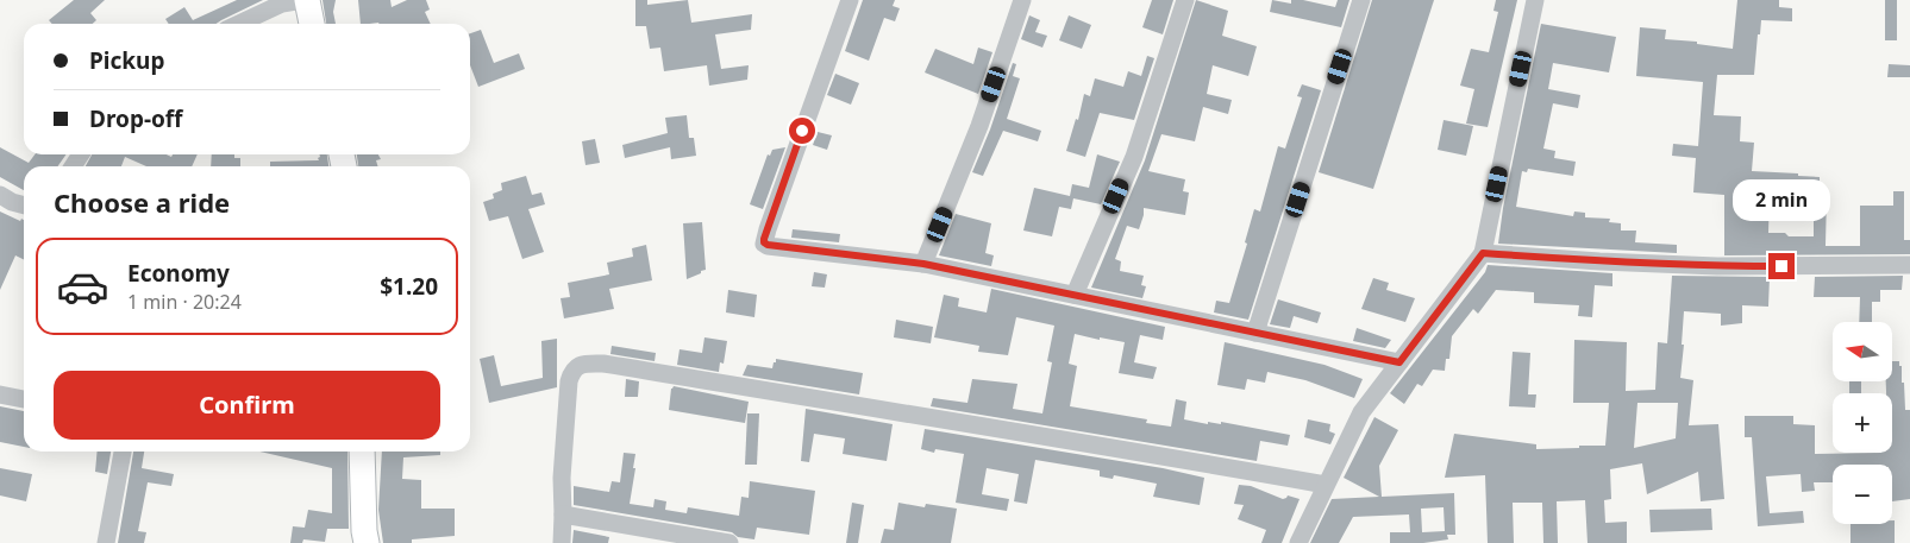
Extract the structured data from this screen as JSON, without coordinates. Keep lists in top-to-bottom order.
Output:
{
  "north": "left",
  "page": {
    "banner": ["Pickup", "Drop-off"],
    "heading": "Choose a ride",
    "bubble": "2 min",
    "list": [
      {
        "name": "Economy",
        "note": "1 min · 20:24",
        "value": "$1.20"
      }
    ],
    "map_buttons": ["+", "−"],
    "buttons": "Confirm"
  }
}
